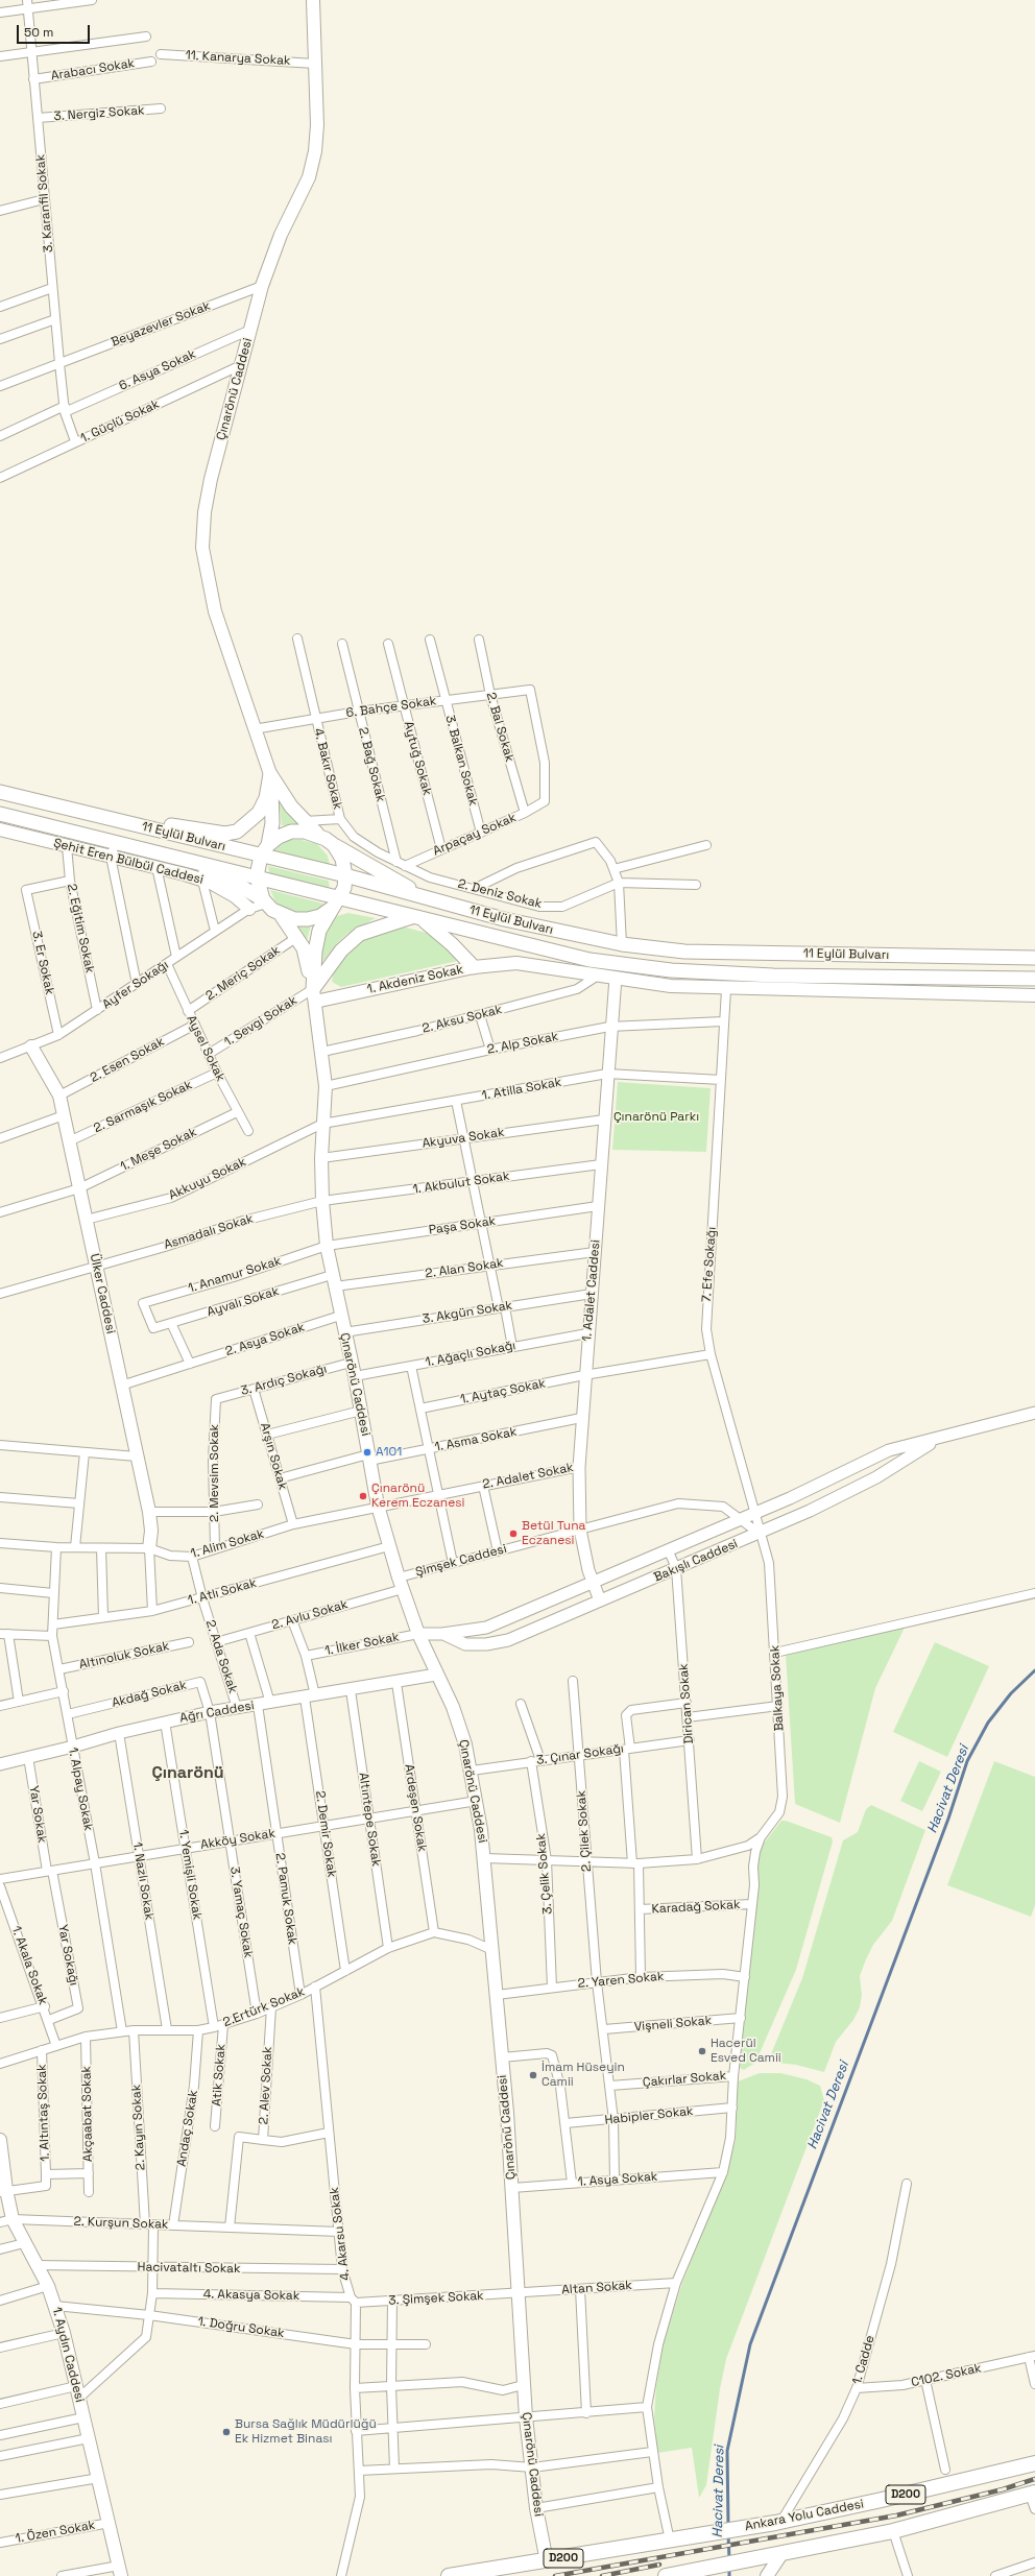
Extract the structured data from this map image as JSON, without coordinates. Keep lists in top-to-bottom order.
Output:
{
  "streets": {
    "highway": ["D200", "Ankara Yolu Caddesi"],
    "main road": [
      "Çınarönü Caddesi",
      "11 Eylül Bulvarı",
      "Şehit Eren Bülbül Caddesi",
      "1. Akdeniz Sokak",
      "Ülker Caddesi",
      "1. Aydın Caddesi"
    ],
    "street": [
      "11. Kanarya Sokak",
      "Arabacı Sokak",
      "3. Nergiz Sokak",
      "3. Karanfil Sokak",
      "Beyazevler Sokak",
      "6. Asya Sokak",
      "1. Güçlü Sokak",
      "6. Bahçe Sokak",
      "2. Bal Sokak",
      "Aytuğ Sokak",
      "3. Balkan Sokak",
      "2. Bağ Sokak",
      "4. Bakır Sokak",
      "Arpaçay Sokak",
      "2. Deniz Sokak",
      "2. Eğitim Sokak",
      "3. Er Sokak",
      "2. Meriç Sokak",
      "Ayfer Sokağı",
      "2. Aksu Sokak",
      "1. Sevgi Sokak",
      "2. Alp Sokak",
      "Aysel Sokak",
      "2. Esen Sokak",
      "1. Atilla Sokak",
      "2. Sarmaşık Sokak",
      "Akyuva Sokak",
      "1. Meşe Sokak",
      "Akkuyu Sokak",
      "1. Akbulut Sokak",
      "Paşa Sokak",
      "Asmadalı Sokak",
      "7. Efe Sokağı",
      "2. Alan Sokak",
      "1. Anamur Sokak",
      "1. Adalet Caddesi",
      "Ayvalı Sokak",
      "3. Akgün Sokak",
      "2. Asya Sokak",
      "1. Ağaçlı Sokağı",
      "3. Ardıç Sokağı",
      "1. Aytaç Sokak",
      "1. Asma Sokak",
      "Arşın Sokak",
      "2. Mevsim Sokak",
      "2. Adalet Sokak",
      "1. Alim Sokak",
      "Şimşek Caddesi",
      "Bakışlı Caddesi",
      "1. Atlı Sokak",
      "2. Avlu Sokak",
      "1. İlker Sokak",
      "Altınoluk Sokak",
      "2. Ada Sokak",
      "Balkaya Sokak",
      "Akdağ Sokak",
      "Dirican Sokak",
      "Ağrı Caddesi",
      "3. Çınar Sokağı",
      "1. Alpay Sokak",
      "Ardeşen Sokak",
      "Yar Sokak",
      "Altıntepe Sokak",
      "2. Çilek Sokak",
      "2. Demir Sokak",
      "Akköy Sokak",
      "3. Çelik Sokak",
      "1. Yemişli Sokak",
      "1. Nazlı Sokak",
      "2. Pamuk Sokak",
      "Karadağ Sokak",
      "3. Yamaç Sokak",
      "Yar Sokağı",
      "1. Akala Sokak",
      "2. Yaren Sokak",
      "2.Ertürk Sokak",
      "Vişneli Sokak",
      "Atik Sokak",
      "Çakırlar Sokak",
      "2. Alev Sokak",
      "1. Altıntaş Sokak",
      "Akçaabat Sokak",
      "Habipler Sokak",
      "2. Kayın Sokak",
      "Andaç Sokak",
      "1. Asya Sokak",
      "2. Kurşun Sokak",
      "4. Akarsu Sokak",
      "Hacivataltı Sokak",
      "Altan Sokak",
      "4. Akasya Sokak",
      "3. Şimşek Sokak",
      "1. Doğru Sokak",
      "1. Cadde",
      "C102. Sokak",
      "1. Özen Sokak"
    ]
  },
  "crossings": [
    ["11. Kanarya Sokak", "Çınarönü Caddesi"],
    ["Arabacı Sokak", "3. Karanfil Sokak"],
    ["3. Nergiz Sokak", "3. Karanfil Sokak"],
    ["3. Karanfil Sokak", "Beyazevler Sokak"],
    ["3. Karanfil Sokak", "6. Asya Sokak"],
    ["3. Karanfil Sokak", "1. Güçlü Sokak"],
    ["Beyazevler Sokak", "Çınarönü Caddesi"],
    ["6. Asya Sokak", "Çınarönü Caddesi"],
    ["Çınarönü Caddesi", "1. Güçlü Sokak"],
    ["Çınarönü Caddesi", "6. Bahçe Sokak"],
    ["Çınarönü Caddesi", "1. Akdeniz Sokak"],
    ["Çınarönü Caddesi", "2. Aksu Sokak"],
    ["Çınarönü Caddesi", "1. Sevgi Sokak"],
    ["Çınarönü Caddesi", "2. Alp Sokak"],
    ["Çınarönü Caddesi", "1. Atilla Sokak"],
    ["Çınarönü Caddesi", "Akyuva Sokak"],
    ["Çınarönü Caddesi", "Akkuyu Sokak"],
    ["Çınarönü Caddesi", "1. Akbulut Sokak"],
    ["Çınarönü Caddesi", "Paşa Sokak"],
    ["Çınarönü Caddesi", "Asmadalı Sokak"],
    ["Çınarönü Caddesi", "2. Alan Sokak"],
    ["Çınarönü Caddesi", "1. Anamur Sokak"],
    ["Çınarönü Caddesi", "Ayvalı Sokak"],
    ["Çınarönü Caddesi", "3. Akgün Sokak"],
    ["Çınarönü Caddesi", "2. Asya Sokak"],
    ["Çınarönü Caddesi", "1. Ağaçlı Sokağı"],
    ["Çınarönü Caddesi", "3. Ardıç Sokağı"],
    ["Çınarönü Caddesi", "1. Asma Sokak"],
    ["Çınarönü Caddesi", "2. Adalet Sokak"],
    ["Çınarönü Caddesi", "1. Alim Sokak"],
    ["Çınarönü Caddesi", "Şimşek Caddesi"],
    ["Çınarönü Caddesi", "Bakışlı Caddesi"],
    ["Çınarönü Caddesi", "1. Atlı Sokak"],
    ["Çınarönü Caddesi", "2. Avlu Sokak"],
    ["Çınarönü Caddesi", "1. İlker Sokak"],
    ["Çınarönü Caddesi", "Ağrı Caddesi"],
    ["Çınarönü Caddesi", "3. Çınar Sokağı"],
    ["Çınarönü Caddesi", "Akköy Sokak"],
    ["Çınarönü Caddesi", "2. Yaren Sokak"],
    ["Çınarönü Caddesi", "1. Asya Sokak"],
    ["Çınarönü Caddesi", "Altan Sokak"],
    ["Çınarönü Caddesi", "3. Şimşek Sokak"],
    ["Çınarönü Caddesi", "Ankara Yolu Caddesi"],
    ["6. Bahçe Sokak", "2. Bal Sokak"],
    ["6. Bahçe Sokak", "Aytuğ Sokak"],
    ["6. Bahçe Sokak", "3. Balkan Sokak"],
    ["6. Bahçe Sokak", "2. Bağ Sokak"],
    ["6. Bahçe Sokak", "4. Bakır Sokak"],
    ["6. Bahçe Sokak", "Arpaçay Sokak"],
    ["2. Bal Sokak", "Arpaçay Sokak"],
    ["Aytuğ Sokak", "Arpaçay Sokak"],
    ["3. Balkan Sokak", "Arpaçay Sokak"],
    ["2. Bağ Sokak", "4. Bakır Sokak"],
    ["4. Bakır Sokak", "Arpaçay Sokak"],
    ["4. Bakır Sokak", "2. Deniz Sokak"],
    ["Arpaçay Sokak", "2. Deniz Sokak"],
    ["Şehit Eren Bülbül Caddesi", "2. Eğitim Sokak"],
    ["Şehit Eren Bülbül Caddesi", "Ayfer Sokağı"],
    ["2. Eğitim Sokak", "3. Er Sokak"],
    ["2. Eğitim Sokak", "Ayfer Sokağı"],
    ["3. Er Sokak", "Ayfer Sokağı"],
    ["2. Meriç Sokak", "Aysel Sokak"],
    ["1. Akdeniz Sokak", "2. Aksu Sokak"],
    ["1. Akdeniz Sokak", "1. Sevgi Sokak"],
    ["1. Akdeniz Sokak", "7. Efe Sokağı"],
    ["1. Akdeniz Sokak", "1. Adalet Caddesi"],
    ["Ayfer Sokağı", "Aysel Sokak"],
    ["Ayfer Sokağı", "Ülker Caddesi"],
    ["1. Sevgi Sokak", "Aysel Sokak"],
    ["2. Alp Sokak", "7. Efe Sokağı"],
    ["2. Alp Sokak", "1. Adalet Caddesi"],
    ["Aysel Sokak", "2. Esen Sokak"],
    ["Aysel Sokak", "2. Sarmaşık Sokak"],
    ["Aysel Sokak", "1. Meşe Sokak"],
    ["2. Esen Sokak", "Ülker Caddesi"],
    ["1. Atilla Sokak", "Akkuyu Sokak"],
    ["1. Atilla Sokak", "7. Efe Sokağı"],
    ["1. Atilla Sokak", "1. Adalet Caddesi"],
    ["2. Sarmaşık Sokak", "Ülker Caddesi"],
    ["Akyuva Sokak", "1. Adalet Caddesi"],
    ["1. Meşe Sokak", "Ülker Caddesi"],
    ["Akkuyu Sokak", "Ülker Caddesi"],
    ["1. Akbulut Sokak", "Asmadalı Sokak"],
    ["1. Akbulut Sokak", "1. Adalet Caddesi"],
    ["Paşa Sokak", "1. Anamur Sokak"],
    ["Paşa Sokak", "1. Adalet Caddesi"],
    ["Asmadalı Sokak", "Ülker Caddesi"],
    ["7. Efe Sokağı", "1. Aytaç Sokak"],
    ["7. Efe Sokağı", "Şimşek Caddesi"],
    ["7. Efe Sokağı", "Bakışlı Caddesi"],
    ["7. Efe Sokağı", "Balkaya Sokak"],
    ["2. Alan Sokak", "1. Adalet Caddesi"],
    ["2. Alan Sokak", "Ayvalı Sokak"],
    ["1. Anamur Sokak", "Ayvalı Sokak"],
    ["1. Adalet Caddesi", "3. Akgün Sokak"],
    ["1. Adalet Caddesi", "1. Ağaçlı Sokağı"],
    ["1. Adalet Caddesi", "1. Aytaç Sokak"],
    ["1. Adalet Caddesi", "1. Asma Sokak"],
    ["1. Adalet Caddesi", "2. Adalet Sokak"],
    ["1. Adalet Caddesi", "Şimşek Caddesi"],
    ["1. Adalet Caddesi", "Bakışlı Caddesi"],
    ["Ülker Caddesi", "2. Asya Sokak"],
    ["Ülker Caddesi", "1. Alim Sokak"],
    ["3. Ardıç Sokağı", "Arşın Sokak"],
    ["3. Ardıç Sokağı", "2. Mevsim Sokak"],
    ["1. Asma Sokak", "Arşın Sokak"],
    ["Arşın Sokak", "1. Alim Sokak"],
    ["2. Mevsim Sokak", "1. Alim Sokak"],
    ["2. Adalet Sokak", "1. Alim Sokak"],
    ["1. Alim Sokak", "2. Ada Sokak"],
    ["1. Alim Sokak", "1. Alpay Sokak"],
    ["Şimşek Caddesi", "Bakışlı Caddesi"],
    ["Şimşek Caddesi", "2. Avlu Sokak"],
    ["Şimşek Caddesi", "Balkaya Sokak"],
    ["Bakışlı Caddesi", "1. İlker Sokak"],
    ["Bakışlı Caddesi", "Balkaya Sokak"],
    ["Bakışlı Caddesi", "Dirican Sokak"],
    ["1. Atlı Sokak", "2. Ada Sokak"],
    ["1. Atlı Sokak", "1. Alpay Sokak"],
    ["2. Avlu Sokak", "2. Ada Sokak"],
    ["2. Avlu Sokak", "2. Demir Sokak"],
    ["1. İlker Sokak", "2. Demir Sokak"],
    ["Altınoluk Sokak", "1. Alpay Sokak"],
    ["2. Ada Sokak", "Ağrı Caddesi"],
    ["Akdağ Sokak", "Ağrı Caddesi"],
    ["Akdağ Sokak", "1. Alpay Sokak"],
    ["Akdağ Sokak", "3. Yamaç Sokak"],
    ["Dirican Sokak", "3. Çınar Sokağı"],
    ["Ağrı Caddesi", "1. Alpay Sokak"],
    ["Ağrı Caddesi", "Ardeşen Sokak"],
    ["Ağrı Caddesi", "Yar Sokak"],
    ["Ağrı Caddesi", "Altıntepe Sokak"],
    ["Ağrı Caddesi", "2. Demir Sokak"],
    ["Ağrı Caddesi", "1. Yemişli Sokak"],
    ["Ağrı Caddesi", "1. Nazlı Sokak"],
    ["Ağrı Caddesi", "2. Pamuk Sokak"],
    ["Ağrı Caddesi", "3. Yamaç Sokak"],
    ["3. Çınar Sokağı", "2. Çilek Sokak"],
    ["3. Çınar Sokağı", "3. Çelik Sokak"],
    ["1. Alpay Sokak", "Akköy Sokak"],
    ["1. Alpay Sokak", "2.Ertürk Sokak"],
    ["Ardeşen Sokak", "Akköy Sokak"],
    ["Ardeşen Sokak", "2.Ertürk Sokak"],
    ["Yar Sokak", "Akköy Sokak"],
    ["Yar Sokak", "Yar Sokağı"],
    ["Altıntepe Sokak", "Akköy Sokak"],
    ["Altıntepe Sokak", "2.Ertürk Sokak"],
    ["2. Çilek Sokak", "2. Yaren Sokak"],
    ["2. Çilek Sokak", "Vişneli Sokak"],
    ["2. Çilek Sokak", "Çakırlar Sokak"],
    ["2. Çilek Sokak", "Habipler Sokak"],
    ["2. Çilek Sokak", "1. Asya Sokak"],
    ["2. Demir Sokak", "Akköy Sokak"],
    ["2. Demir Sokak", "2.Ertürk Sokak"],
    ["Akköy Sokak", "1. Yemişli Sokak"],
    ["Akköy Sokak", "1. Nazlı Sokak"],
    ["Akköy Sokak", "2. Pamuk Sokak"],
    ["Akköy Sokak", "3. Yamaç Sokak"],
    ["Akköy Sokak", "Yar Sokağı"],
    ["3. Çelik Sokak", "2. Yaren Sokak"],
    ["1. Yemişli Sokak", "2.Ertürk Sokak"],
    ["1. Nazlı Sokak", "2.Ertürk Sokak"],
    ["2. Pamuk Sokak", "2.Ertürk Sokak"],
    ["3. Yamaç Sokak", "2.Ertürk Sokak"],
    ["Yar Sokağı", "1. Akala Sokak"],
    ["1. Akala Sokak", "2.Ertürk Sokak"],
    ["2.Ertürk Sokak", "Atik Sokak"],
    ["2.Ertürk Sokak", "2. Alev Sokak"],
    ["2.Ertürk Sokak", "1. Altıntaş Sokak"],
    ["2.Ertürk Sokak", "Akçaabat Sokak"],
    ["2.Ertürk Sokak", "2. Kayın Sokak"],
    ["2.Ertürk Sokak", "Andaç Sokak"],
    ["2.Ertürk Sokak", "4. Akarsu Sokak"],
    ["2. Alev Sokak", "2. Kurşun Sokak"],
    ["2. Kayın Sokak", "2. Kurşun Sokak"],
    ["2. Kayın Sokak", "Hacivataltı Sokak"],
    ["2. Kayın Sokak", "4. Akasya Sokak"],
    ["2. Kayın Sokak", "1. Doğru Sokak"],
    ["2. Kayın Sokak", "1. Aydın Caddesi"],
    ["Andaç Sokak", "2. Kurşun Sokak"],
    ["2. Kurşun Sokak", "4. Akarsu Sokak"],
    ["2. Kurşun Sokak", "1. Aydın Caddesi"],
    ["4. Akarsu Sokak", "Hacivataltı Sokak"],
    ["4. Akarsu Sokak", "4. Akasya Sokak"],
    ["4. Akarsu Sokak", "3. Şimşek Sokak"],
    ["4. Akarsu Sokak", "1. Doğru Sokak"],
    ["Hacivataltı Sokak", "1. Aydın Caddesi"],
    ["Altan Sokak", "3. Şimşek Sokak"],
    ["4. Akasya Sokak", "3. Şimşek Sokak"],
    ["1. Doğru Sokak", "1. Aydın Caddesi"],
    ["1. Aydın Caddesi", "1. Özen Sokak"],
    ["1. Cadde", "C102. Sokak"],
    ["1. Cadde", "Ankara Yolu Caddesi"]
  ],
  "districts": ["Çınarönü"],
  "water": ["Hacivat Deresi"],
  "parks": ["Çınarönü Parkı"],
  "places": [
    "A101",
    "Çınarönü Kerem Eczanesi",
    "Betül Tuna Eczanesi",
    "Hacerül Esved Camii",
    "İmam Hüseyin Camii",
    "Bursa Sağlık Müdürlüğü Ek Hizmet Binası"
  ],
  "scale_bar": "50 m"
}
